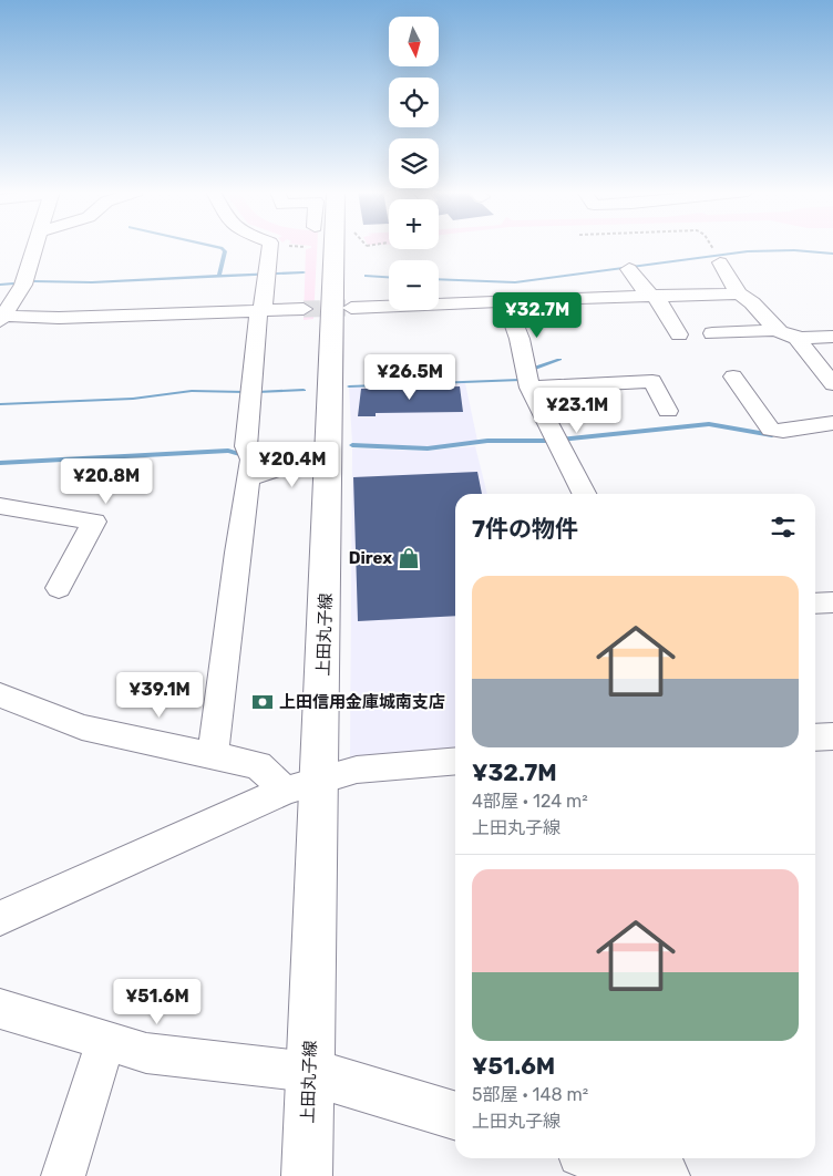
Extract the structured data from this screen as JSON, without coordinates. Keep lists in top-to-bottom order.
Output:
{
  "streets": {
    "main road": ["上田丸子線"]
  },
  "places": {
    "shop": ["Direx"],
    "bank": ["上田信用金庫城南支店"]
  },
  "north": "bottom",
  "page": {
    "map_buttons": ["+", "−"],
    "price": [
      "¥32.7M",
      "¥26.5M",
      "¥23.1M",
      "¥20.4M",
      "¥20.8M",
      "¥39.1M",
      "¥51.6M"
    ],
    "heading": "7件の物件",
    "list": [
      {
        "name": "¥32.7M",
        "note": "4部屋 · 124 m² · 上田丸子線"
      },
      {
        "name": "¥51.6M",
        "note": "5部屋 · 148 m² · 上田丸子線"
      }
    ]
  }
}
